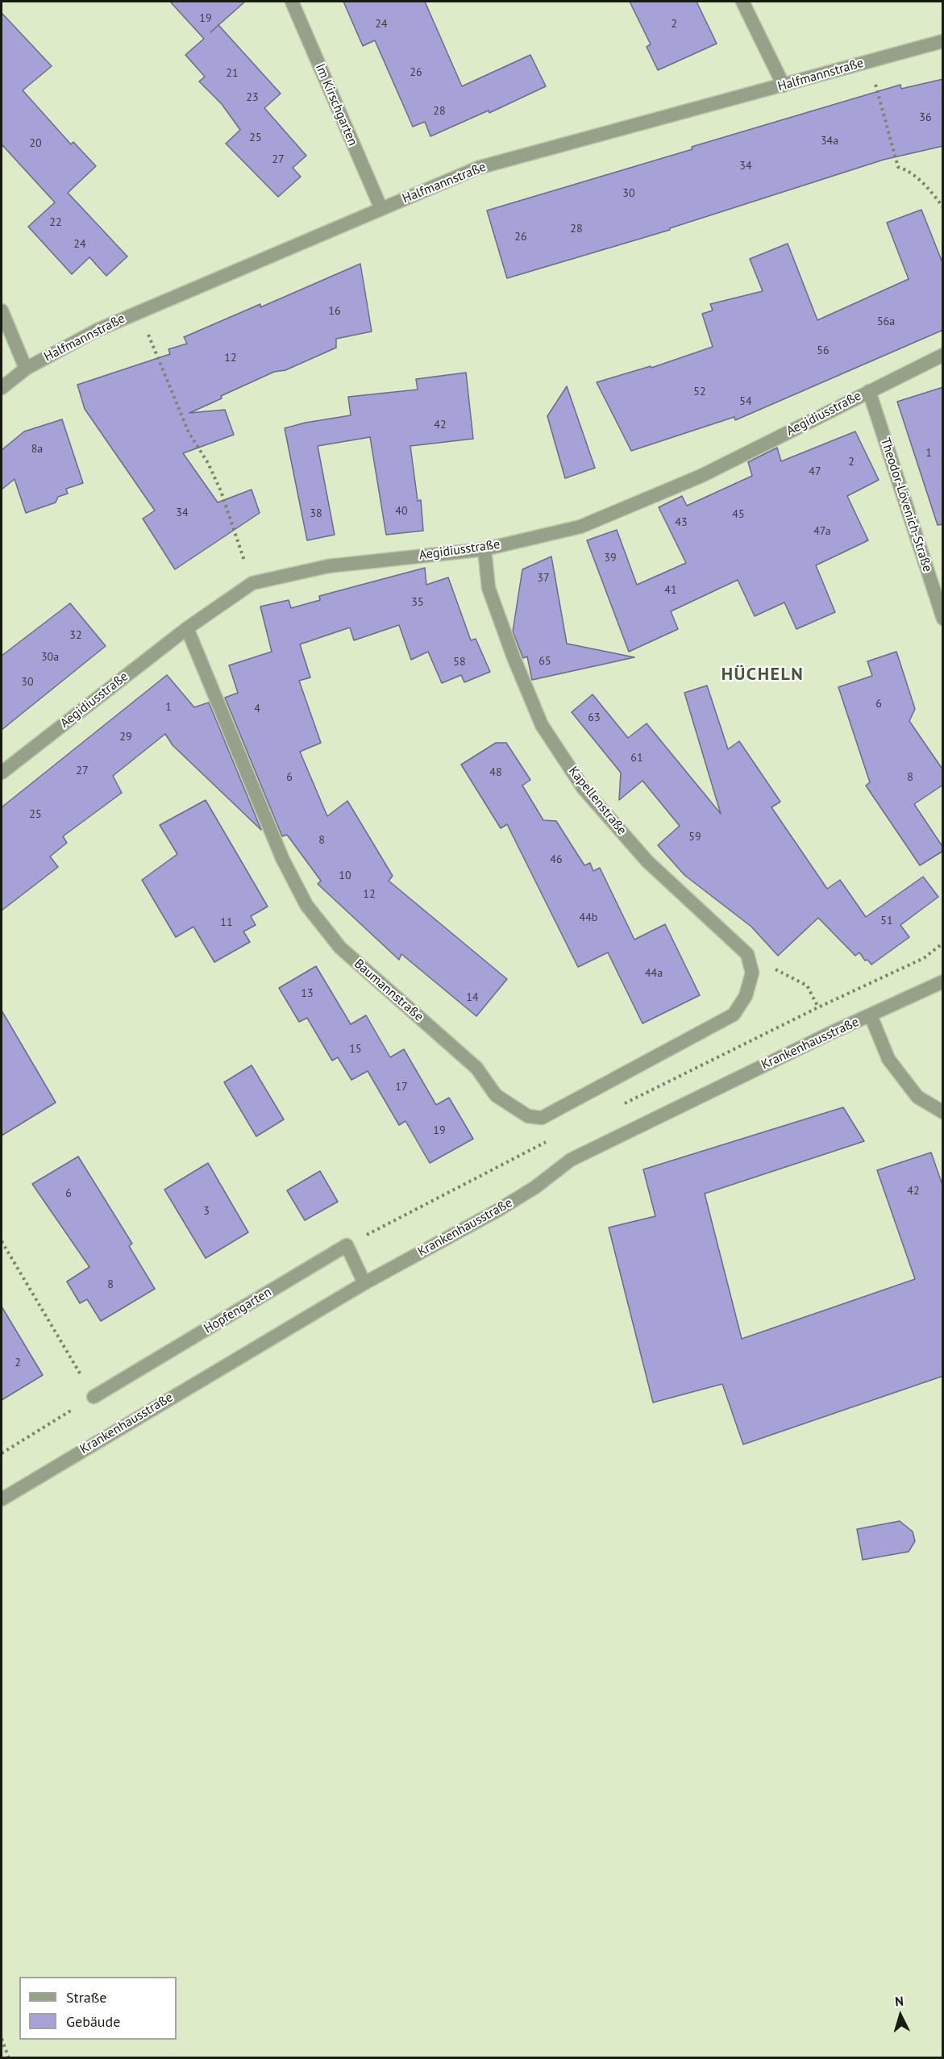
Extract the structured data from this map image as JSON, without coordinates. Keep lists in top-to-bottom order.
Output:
{
  "streets": {
    "street": [
      "Halfmannstraße",
      "Im Kirschgarten",
      "Aegidiusstraße",
      "Theodor-Lövenich-Straße",
      "Kapellenstraße",
      "Baumannstraße",
      "Krankenhausstraße",
      "Hopfengarten"
    ]
  },
  "crossings": [
    ["Halfmannstraße", "Im Kirschgarten"],
    ["Aegidiusstraße", "Theodor-Lövenich-Straße"],
    ["Aegidiusstraße", "Kapellenstraße"],
    ["Aegidiusstraße", "Baumannstraße"],
    ["Kapellenstraße", "Baumannstraße"],
    ["Krankenhausstraße", "Hopfengarten"]
  ],
  "districts": ["HÜCHELN"],
  "house_numbers": [
    "19",
    "24",
    "2",
    "26",
    "21",
    "23",
    "28",
    "36",
    "25",
    "34a",
    "20",
    "27",
    "34",
    "30",
    "22",
    "28",
    "26",
    "24",
    "16",
    "56a",
    "56",
    "12",
    "52",
    "54",
    "42",
    "8a",
    "1",
    "2",
    "47",
    "40",
    "34",
    "38",
    "45",
    "43",
    "47a",
    "39",
    "37",
    "41",
    "35",
    "32",
    "30a",
    "65",
    "58",
    "30",
    "6",
    "1",
    "4",
    "63",
    "29",
    "61",
    "27",
    "48",
    "6",
    "8",
    "25",
    "59",
    "8",
    "46",
    "10",
    "12",
    "44b",
    "51",
    "11",
    "44a",
    "13",
    "14",
    "15",
    "17",
    "19",
    "42",
    "6",
    "3",
    "8",
    "2"
  ],
  "legend": ["Straße", "Gebäude"],
  "north": "top"
}
